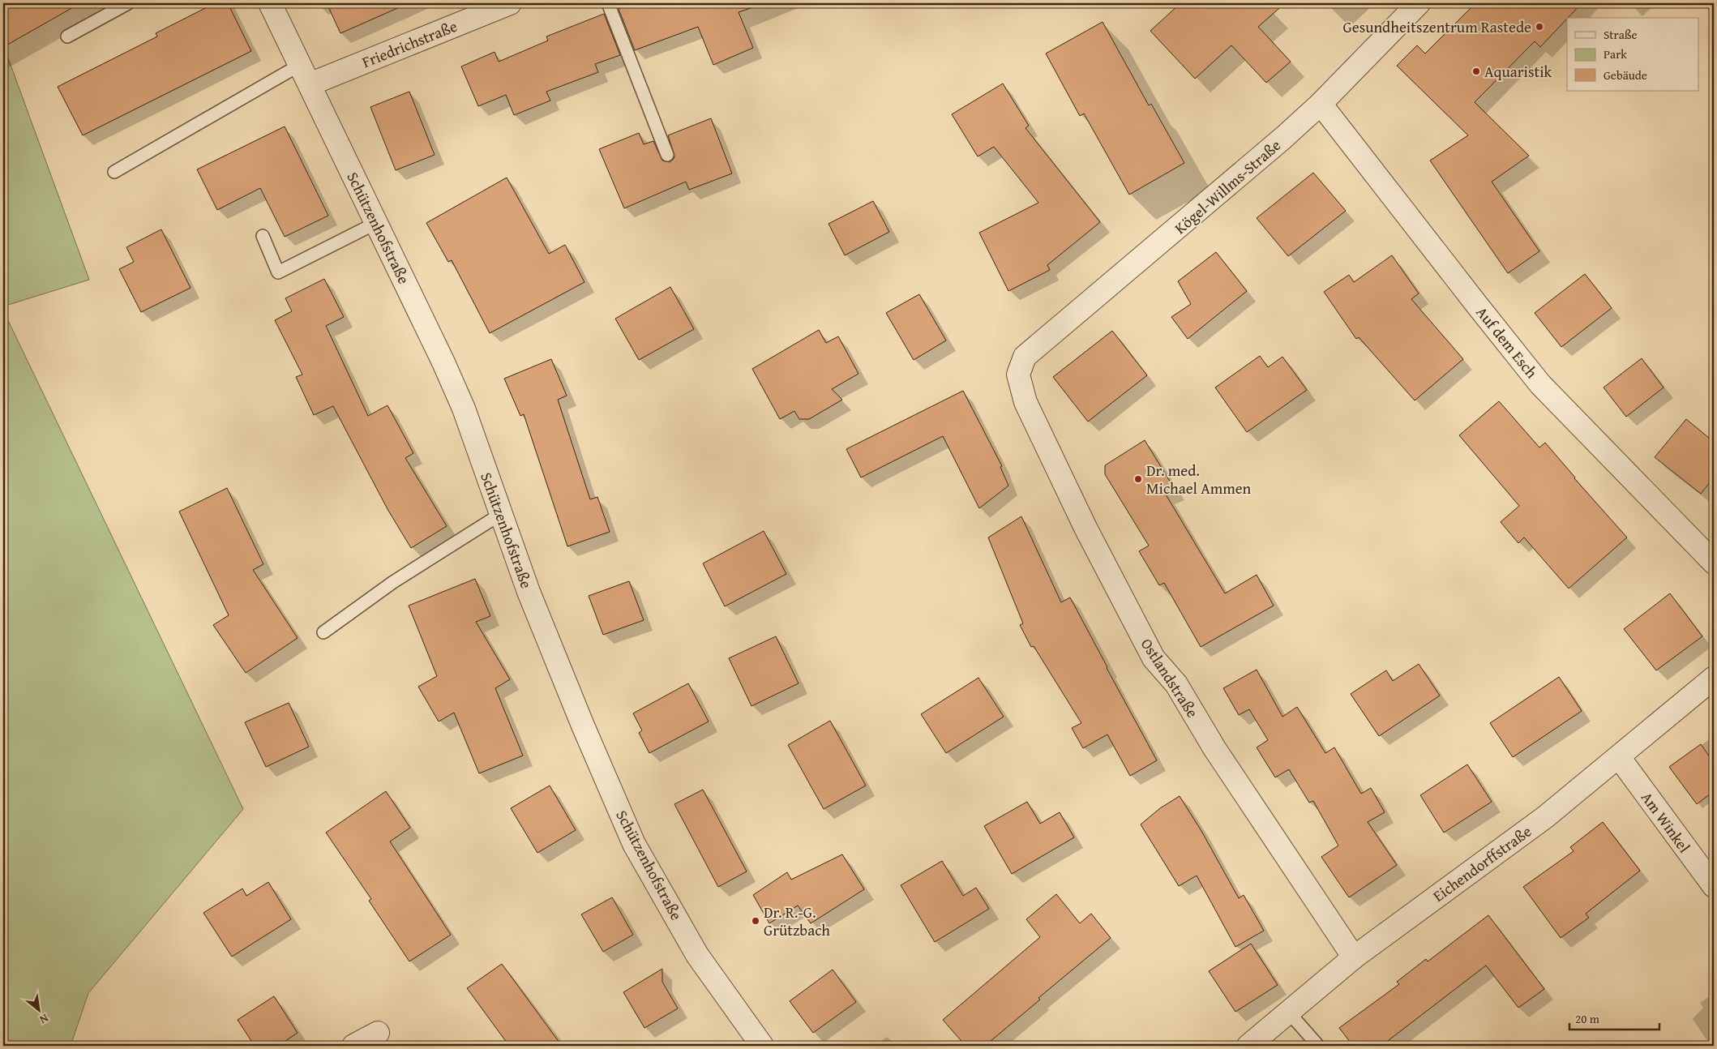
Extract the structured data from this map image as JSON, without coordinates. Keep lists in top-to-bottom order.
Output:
{
  "streets": {
    "street": [
      "Friedrichstraße",
      "Kögel-Willms-Straße",
      "Schützenhofstraße",
      "Auf dem Esch",
      "Ostlandstraße",
      "Am Winkel",
      "Eichendorffstraße"
    ]
  },
  "crossings": [
    ["Friedrichstraße", "Schützenhofstraße"],
    ["Kögel-Willms-Straße", "Auf dem Esch"],
    ["Kögel-Willms-Straße", "Ostlandstraße"],
    ["Ostlandstraße", "Eichendorffstraße"],
    ["Am Winkel", "Eichendorffstraße"]
  ],
  "places": [
    "Gesundheitszentrum Rastede",
    "Aquaristik",
    "Dr. med. Michael Ammen",
    "Dr. R.-G. Grützbach"
  ],
  "legend": ["Straße", "Park", "Gebäude"],
  "scale_bar": "20 m",
  "north": "bottom right"
}
